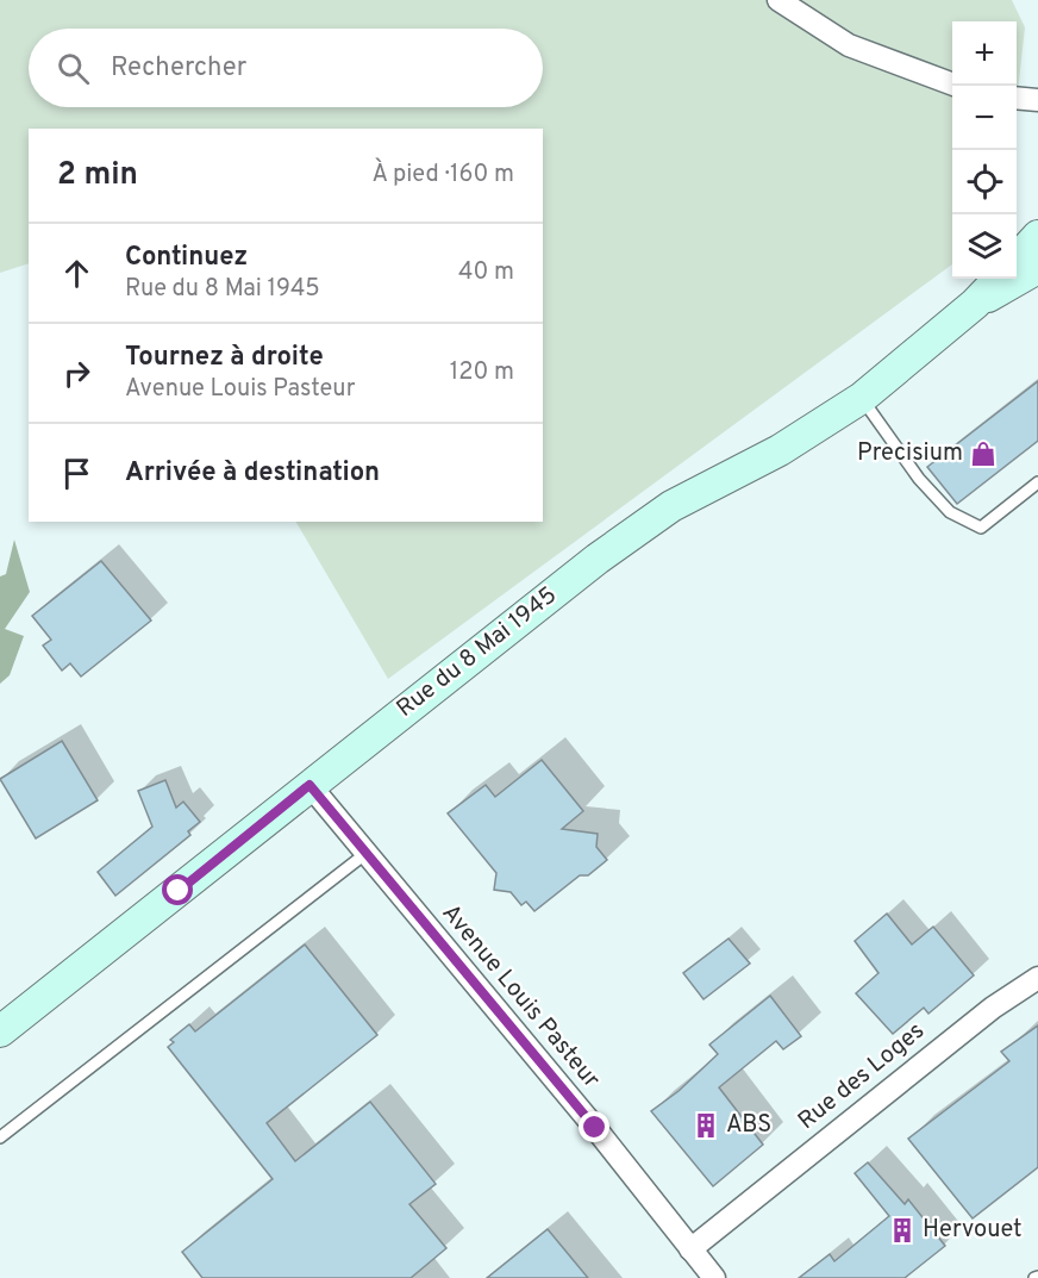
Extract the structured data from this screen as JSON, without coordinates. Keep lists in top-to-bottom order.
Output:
{
  "streets": {
    "main road": ["Rue du 8 Mai 1945"],
    "street": ["Avenue Louis Pasteur", "Rue des Loges"]
  },
  "crossings": [
    ["Rue du 8 Mai 1945", "Avenue Louis Pasteur"],
    ["Avenue Louis Pasteur", "Rue des Loges"]
  ],
  "places": {
    "shop": ["Precisium"],
    "building": ["ABS", "Hervouet"]
  },
  "page": {
    "map_buttons": ["+", "−"],
    "search": "Rechercher",
    "heading": ["2 min", "À pied · 160 m"],
    "list": [
      ["Continuez", "Rue du 8 Mai 1945", "40 m"],
      ["Tournez à droite", "Avenue Louis Pasteur", "120 m"],
      "Arrivée à destination"
    ]
  }
}
